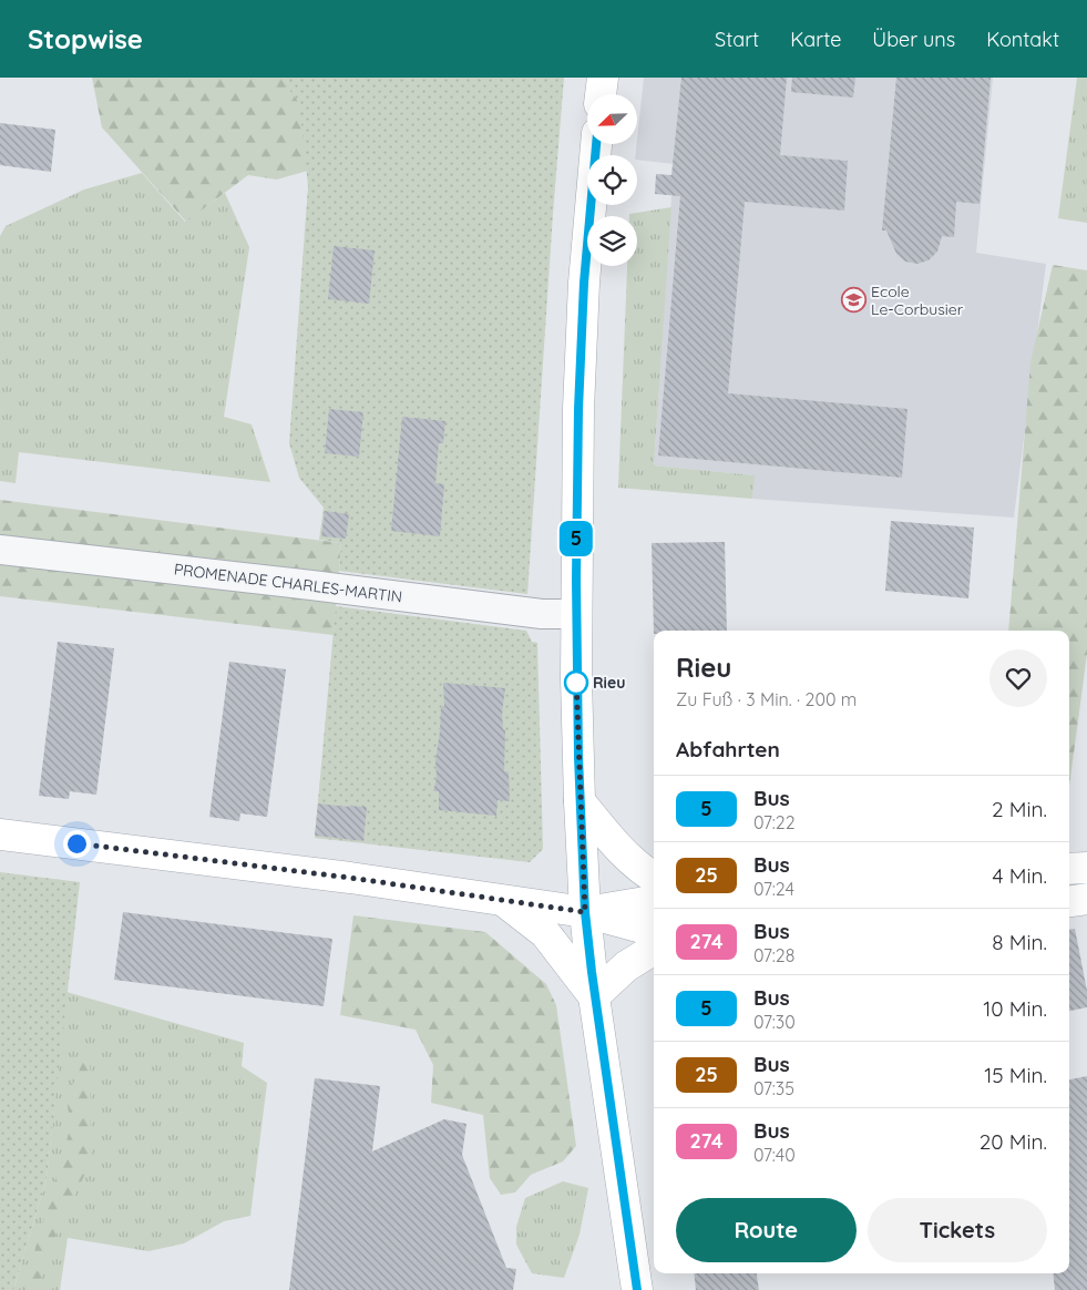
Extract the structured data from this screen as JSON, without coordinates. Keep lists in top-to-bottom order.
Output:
{
  "streets": {
    "street": ["PROMENADE CHARLES-MARTIN"]
  },
  "places": {
    "school or university": ["Ecole Le-Corbusier"],
    "other": ["Rieu"]
  },
  "lines": ["bus line 5"],
  "north": "bottom left",
  "page": {
    "header": "Stopwise",
    "nav": [
      "Start",
      "Karte",
      "Über uns",
      "Kontakt"
    ],
    "on_map": "5",
    "heading": [
      ["Rieu", "Zu Fuß · 3 Min. · 200 m"],
      "Abfahrten"
    ],
    "list": [
      {
        "mark": "5",
        "name": "Bus",
        "note": "07:22",
        "value": "2 Min."
      },
      {
        "mark": "25",
        "name": "Bus",
        "note": "07:24",
        "value": "4 Min."
      },
      {
        "mark": "274",
        "name": "Bus",
        "note": "07:28",
        "value": "8 Min."
      },
      {
        "mark": "5",
        "name": "Bus",
        "note": "07:30",
        "value": "10 Min."
      },
      {
        "mark": "25",
        "name": "Bus",
        "note": "07:35",
        "value": "15 Min."
      },
      {
        "mark": "274",
        "name": "Bus",
        "note": "07:40",
        "value": "20 Min."
      }
    ],
    "buttons": ["Route", "Tickets"]
  }
}
